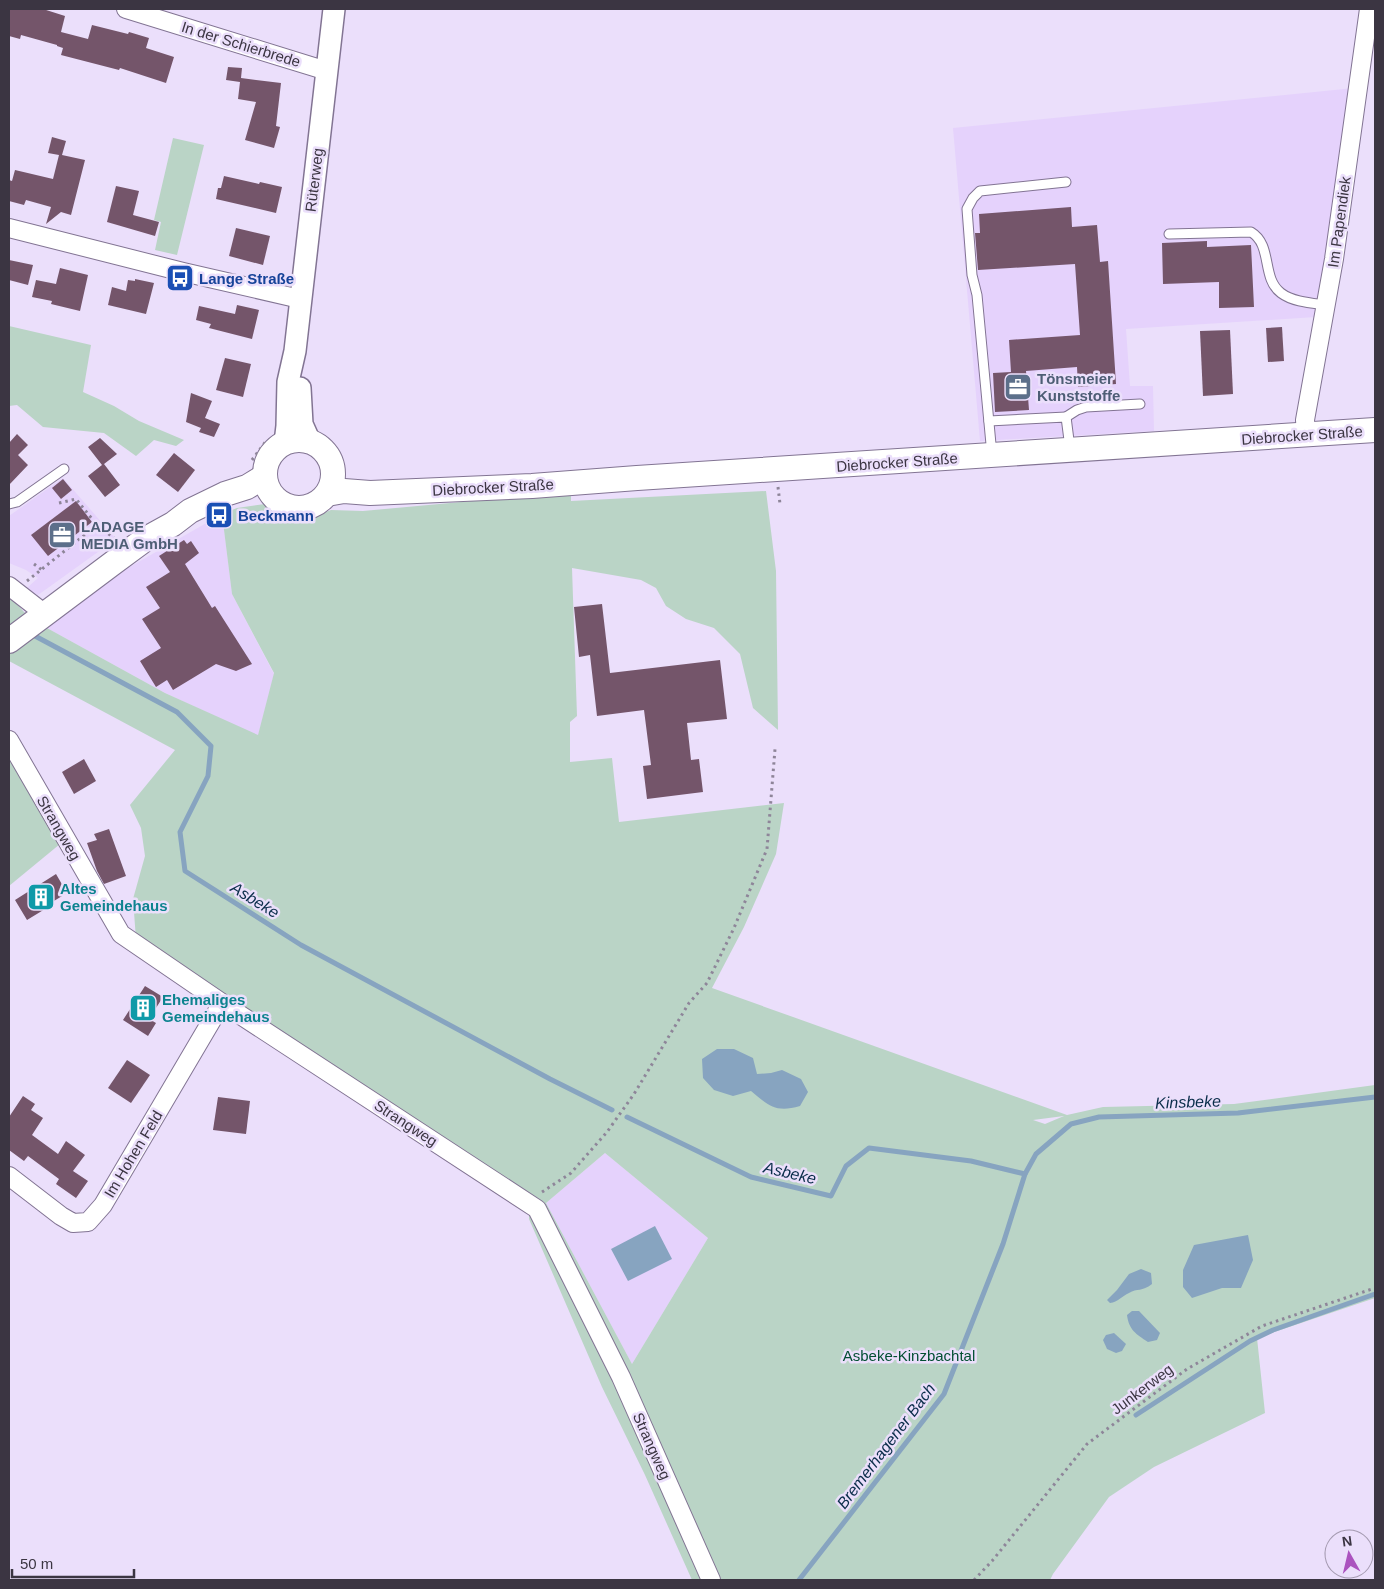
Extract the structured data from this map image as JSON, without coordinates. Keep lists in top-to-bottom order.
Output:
{
  "streets": {
    "main road": ["Diebrocker Straße"],
    "street": [
      "In der Schierbrede",
      "Rüterweg",
      "Im Papendiek",
      "Strangweg",
      "Im Hohen Feld"
    ],
    "path": ["Junkerweg"]
  },
  "crossings": [
    ["In der Schierbrede", "Rüterweg"],
    ["Rüterweg", "Diebrocker Straße"],
    ["Im Papendiek", "Diebrocker Straße"],
    ["Strangweg", "Im Hohen Feld"]
  ],
  "water": ["Asbeke", "Kinsbeke", "Bremerhagener Bach"],
  "parks": ["Asbeke-Kinzbachtal"],
  "places": {
    "bus stop": ["Lange Straße", "Beckmann"],
    "office": ["Tönsmeier Kunststoffe", "LADAGE MEDIA GmbH"],
    "building": ["Altes Gemeindehaus", "Ehemaliges Gemeindehaus"]
  },
  "scale_bar": "50 m",
  "north": "top"
}
